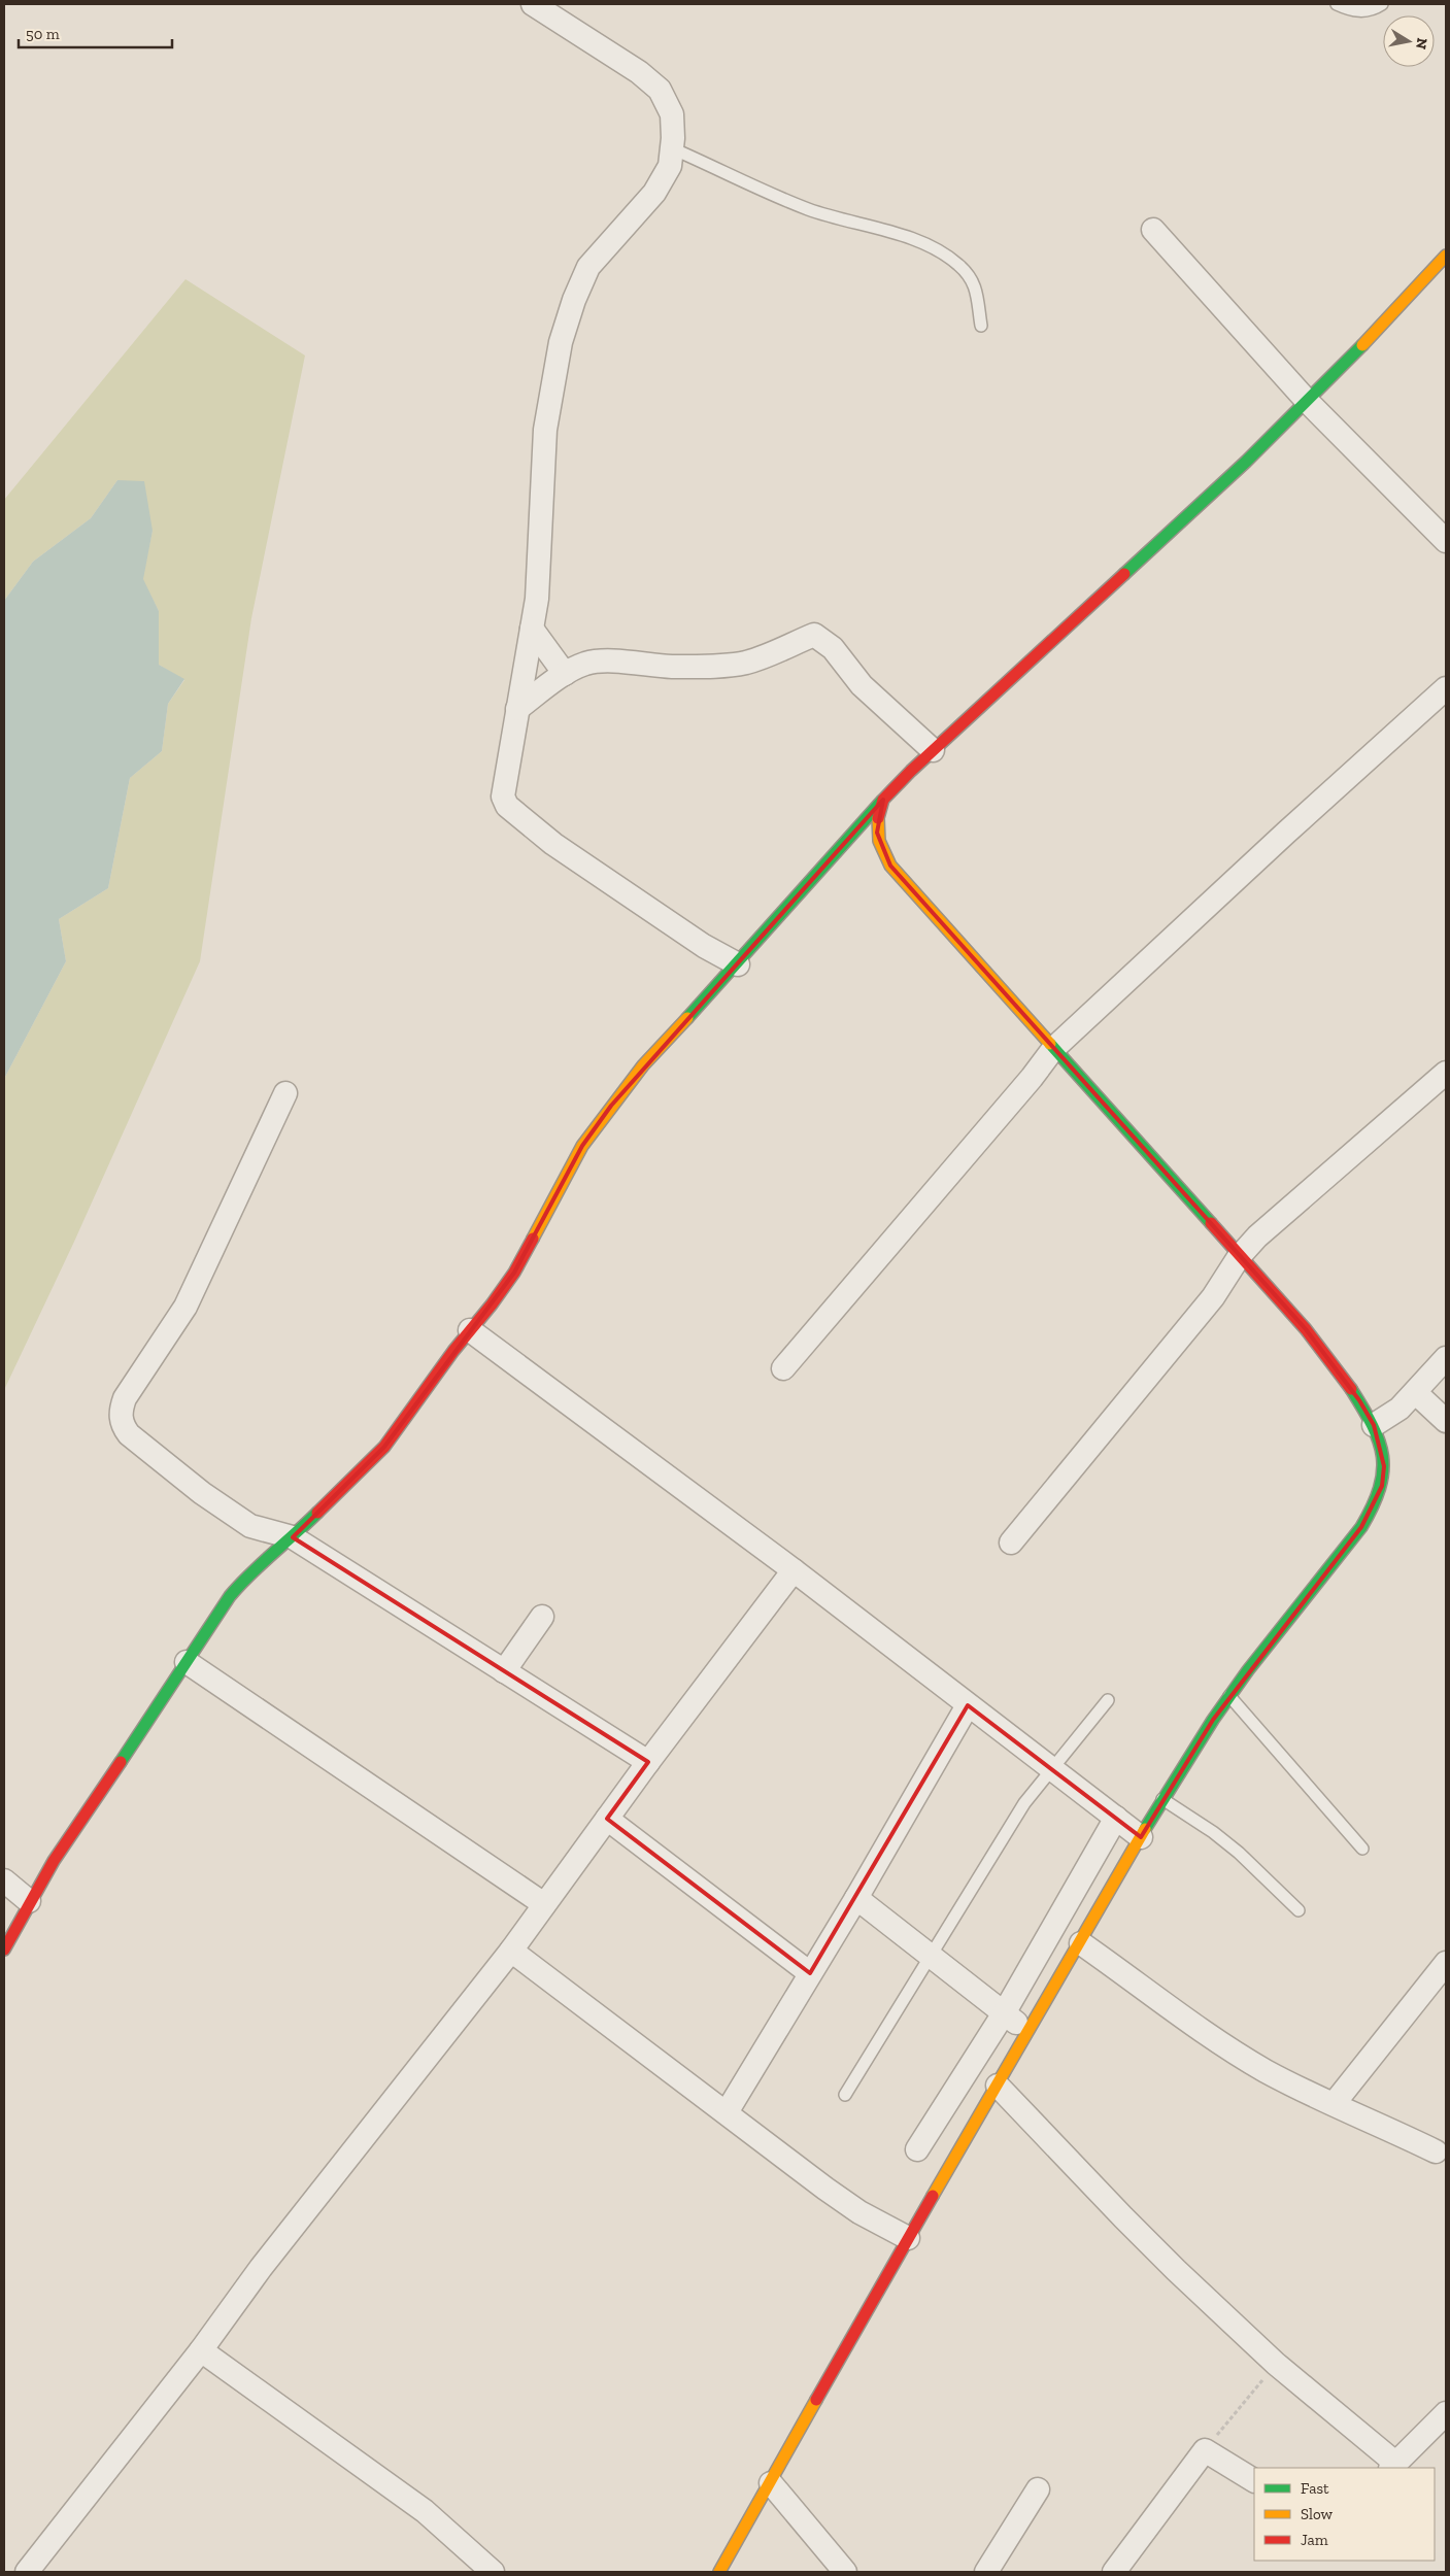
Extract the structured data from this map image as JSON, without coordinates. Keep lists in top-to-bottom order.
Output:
{
  "legend": ["Fast", "Slow", "Jam"],
  "scale_bar": "50 m",
  "north": "right"
}
